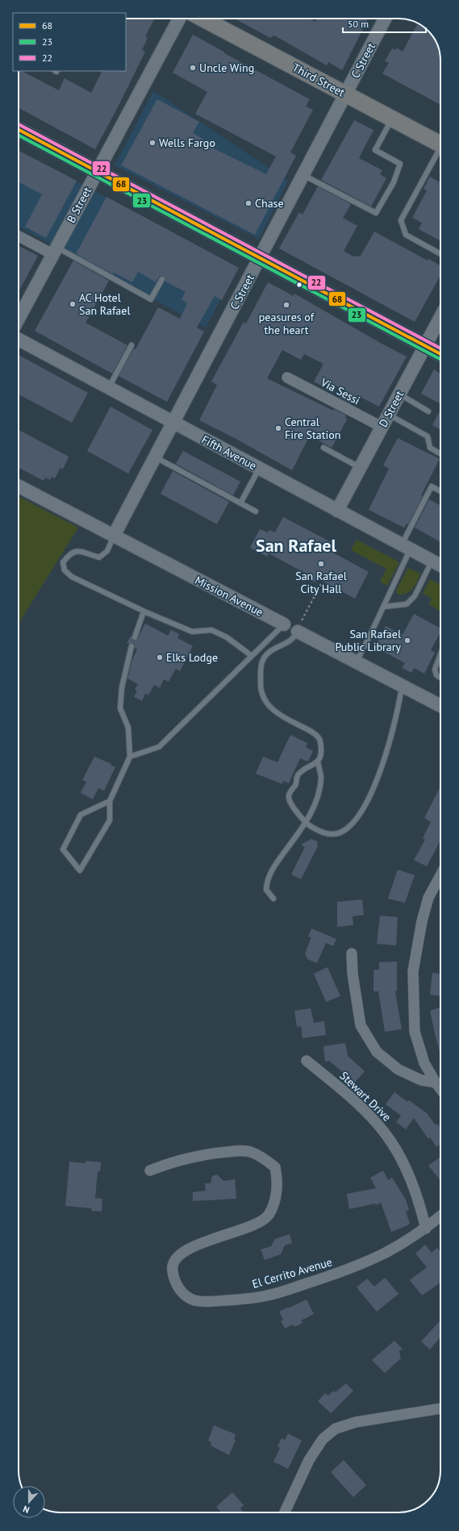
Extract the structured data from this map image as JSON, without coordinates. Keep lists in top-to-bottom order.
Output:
{
  "streets": {
    "main road": ["Third Street"],
    "street": [
      "C Street",
      "B Street",
      "Via Sessi",
      "D Street",
      "Fifth Avenue",
      "Mission Avenue",
      "Stewart Drive",
      "El Cerrito Avenue"
    ]
  },
  "crossings": [
    ["C Street", "Third Street"],
    ["C Street", "Fifth Avenue"],
    ["C Street", "Mission Avenue"],
    ["Via Sessi", "D Street"],
    ["D Street", "Fifth Avenue"],
    ["Stewart Drive", "El Cerrito Avenue"]
  ],
  "districts": ["San Rafael"],
  "places": [
    "Uncle Wing",
    "Wells Fargo",
    "Chase",
    "AC Hotel San Rafael",
    "peasures of the heart",
    "Central Fire Station",
    "San Rafael City Hall",
    "San Rafael Public Library",
    "Elks Lodge"
  ],
  "lines": ["transit line 22", "transit line 68", "transit line 23"],
  "legend": ["68", "23", "22"],
  "scale_bar": "50 m",
  "north": "bottom"
}
